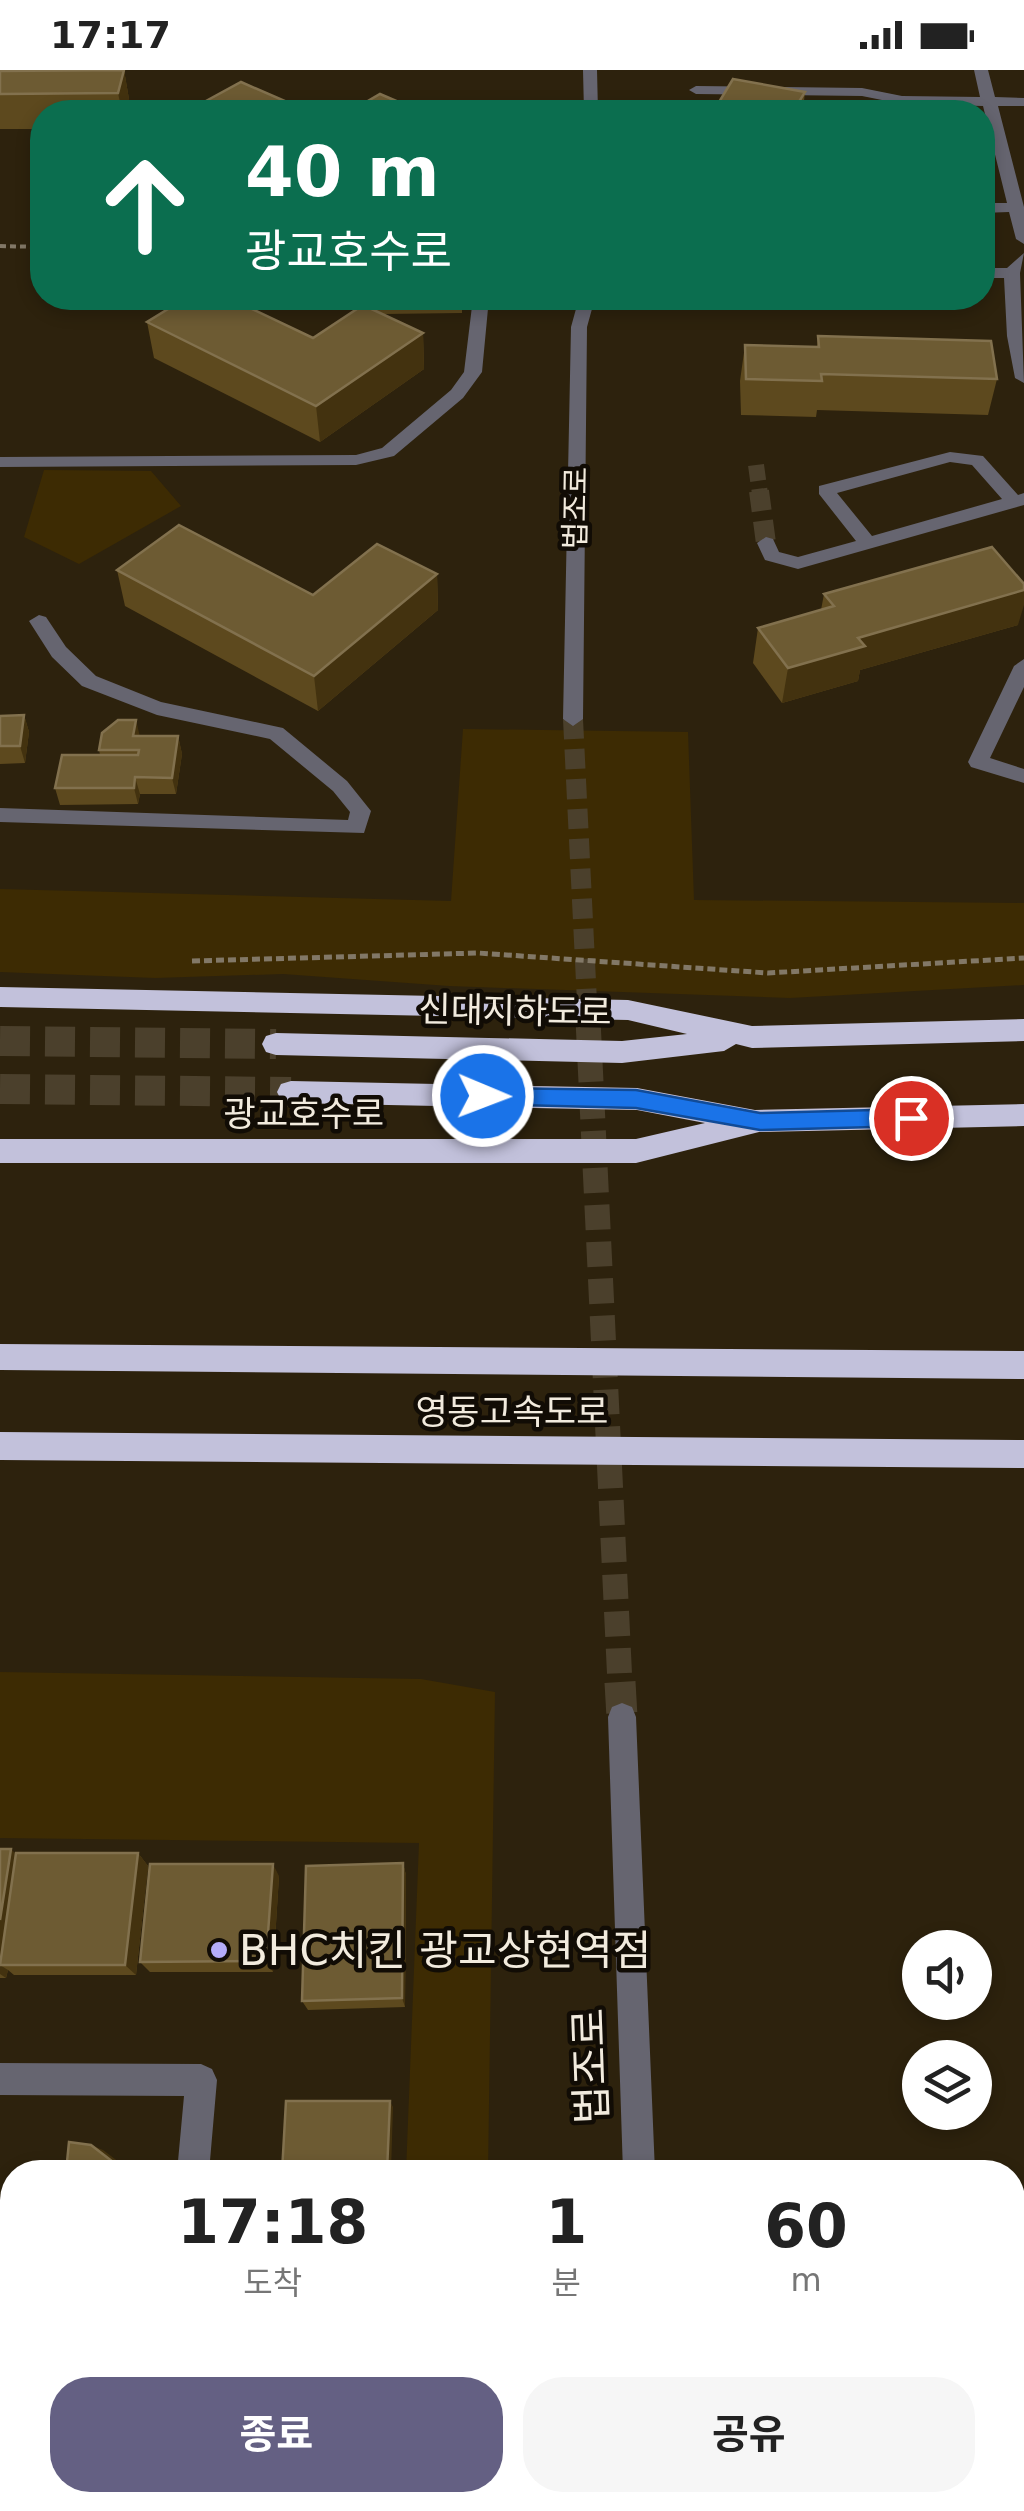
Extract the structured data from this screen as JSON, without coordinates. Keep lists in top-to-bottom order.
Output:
{
  "streets": {
    "highway": ["신대지하도로", "광교호수로", "영동고속도로"],
    "street": ["법조로"]
  },
  "places": ["BHC치킨 광교상현역점"],
  "page": {
    "status": "17:17",
    "turn": ["40 m", "광교호수로"],
    "eta": [
      "17:18",
      "도착",
      "1",
      "분",
      "60",
      "m"
    ],
    "buttons": ["종료", "공유"]
  }
}
